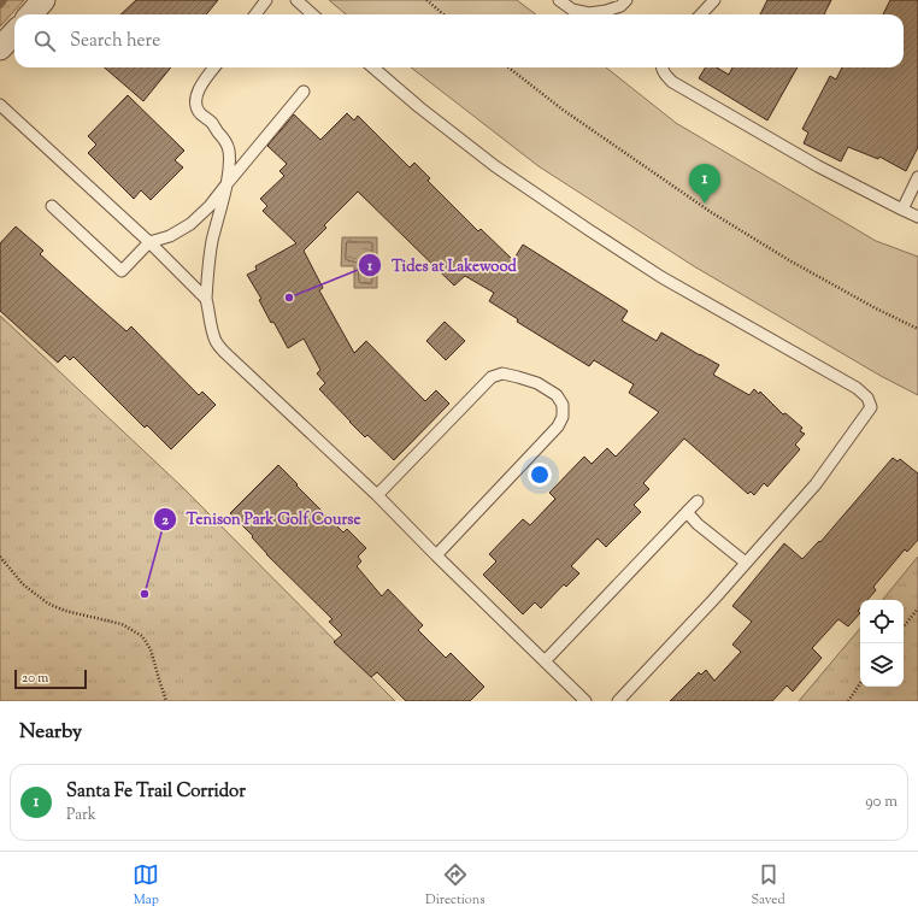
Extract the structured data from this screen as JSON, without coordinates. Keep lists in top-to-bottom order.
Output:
{
  "places": ["Tides at Lakewood", "Tenison Park Golf Course"],
  "scale_bar": "20 m",
  "page": {
    "search": "Search here",
    "pins": "1",
    "scale": "20 m",
    "heading": "Nearby",
    "list": [
      {
        "mark": "1",
        "name": "Santa Fe Trail Corridor",
        "note": "Park",
        "value": "90 m"
      }
    ],
    "nav": ["Map", "Directions", "Saved"]
  }
}
